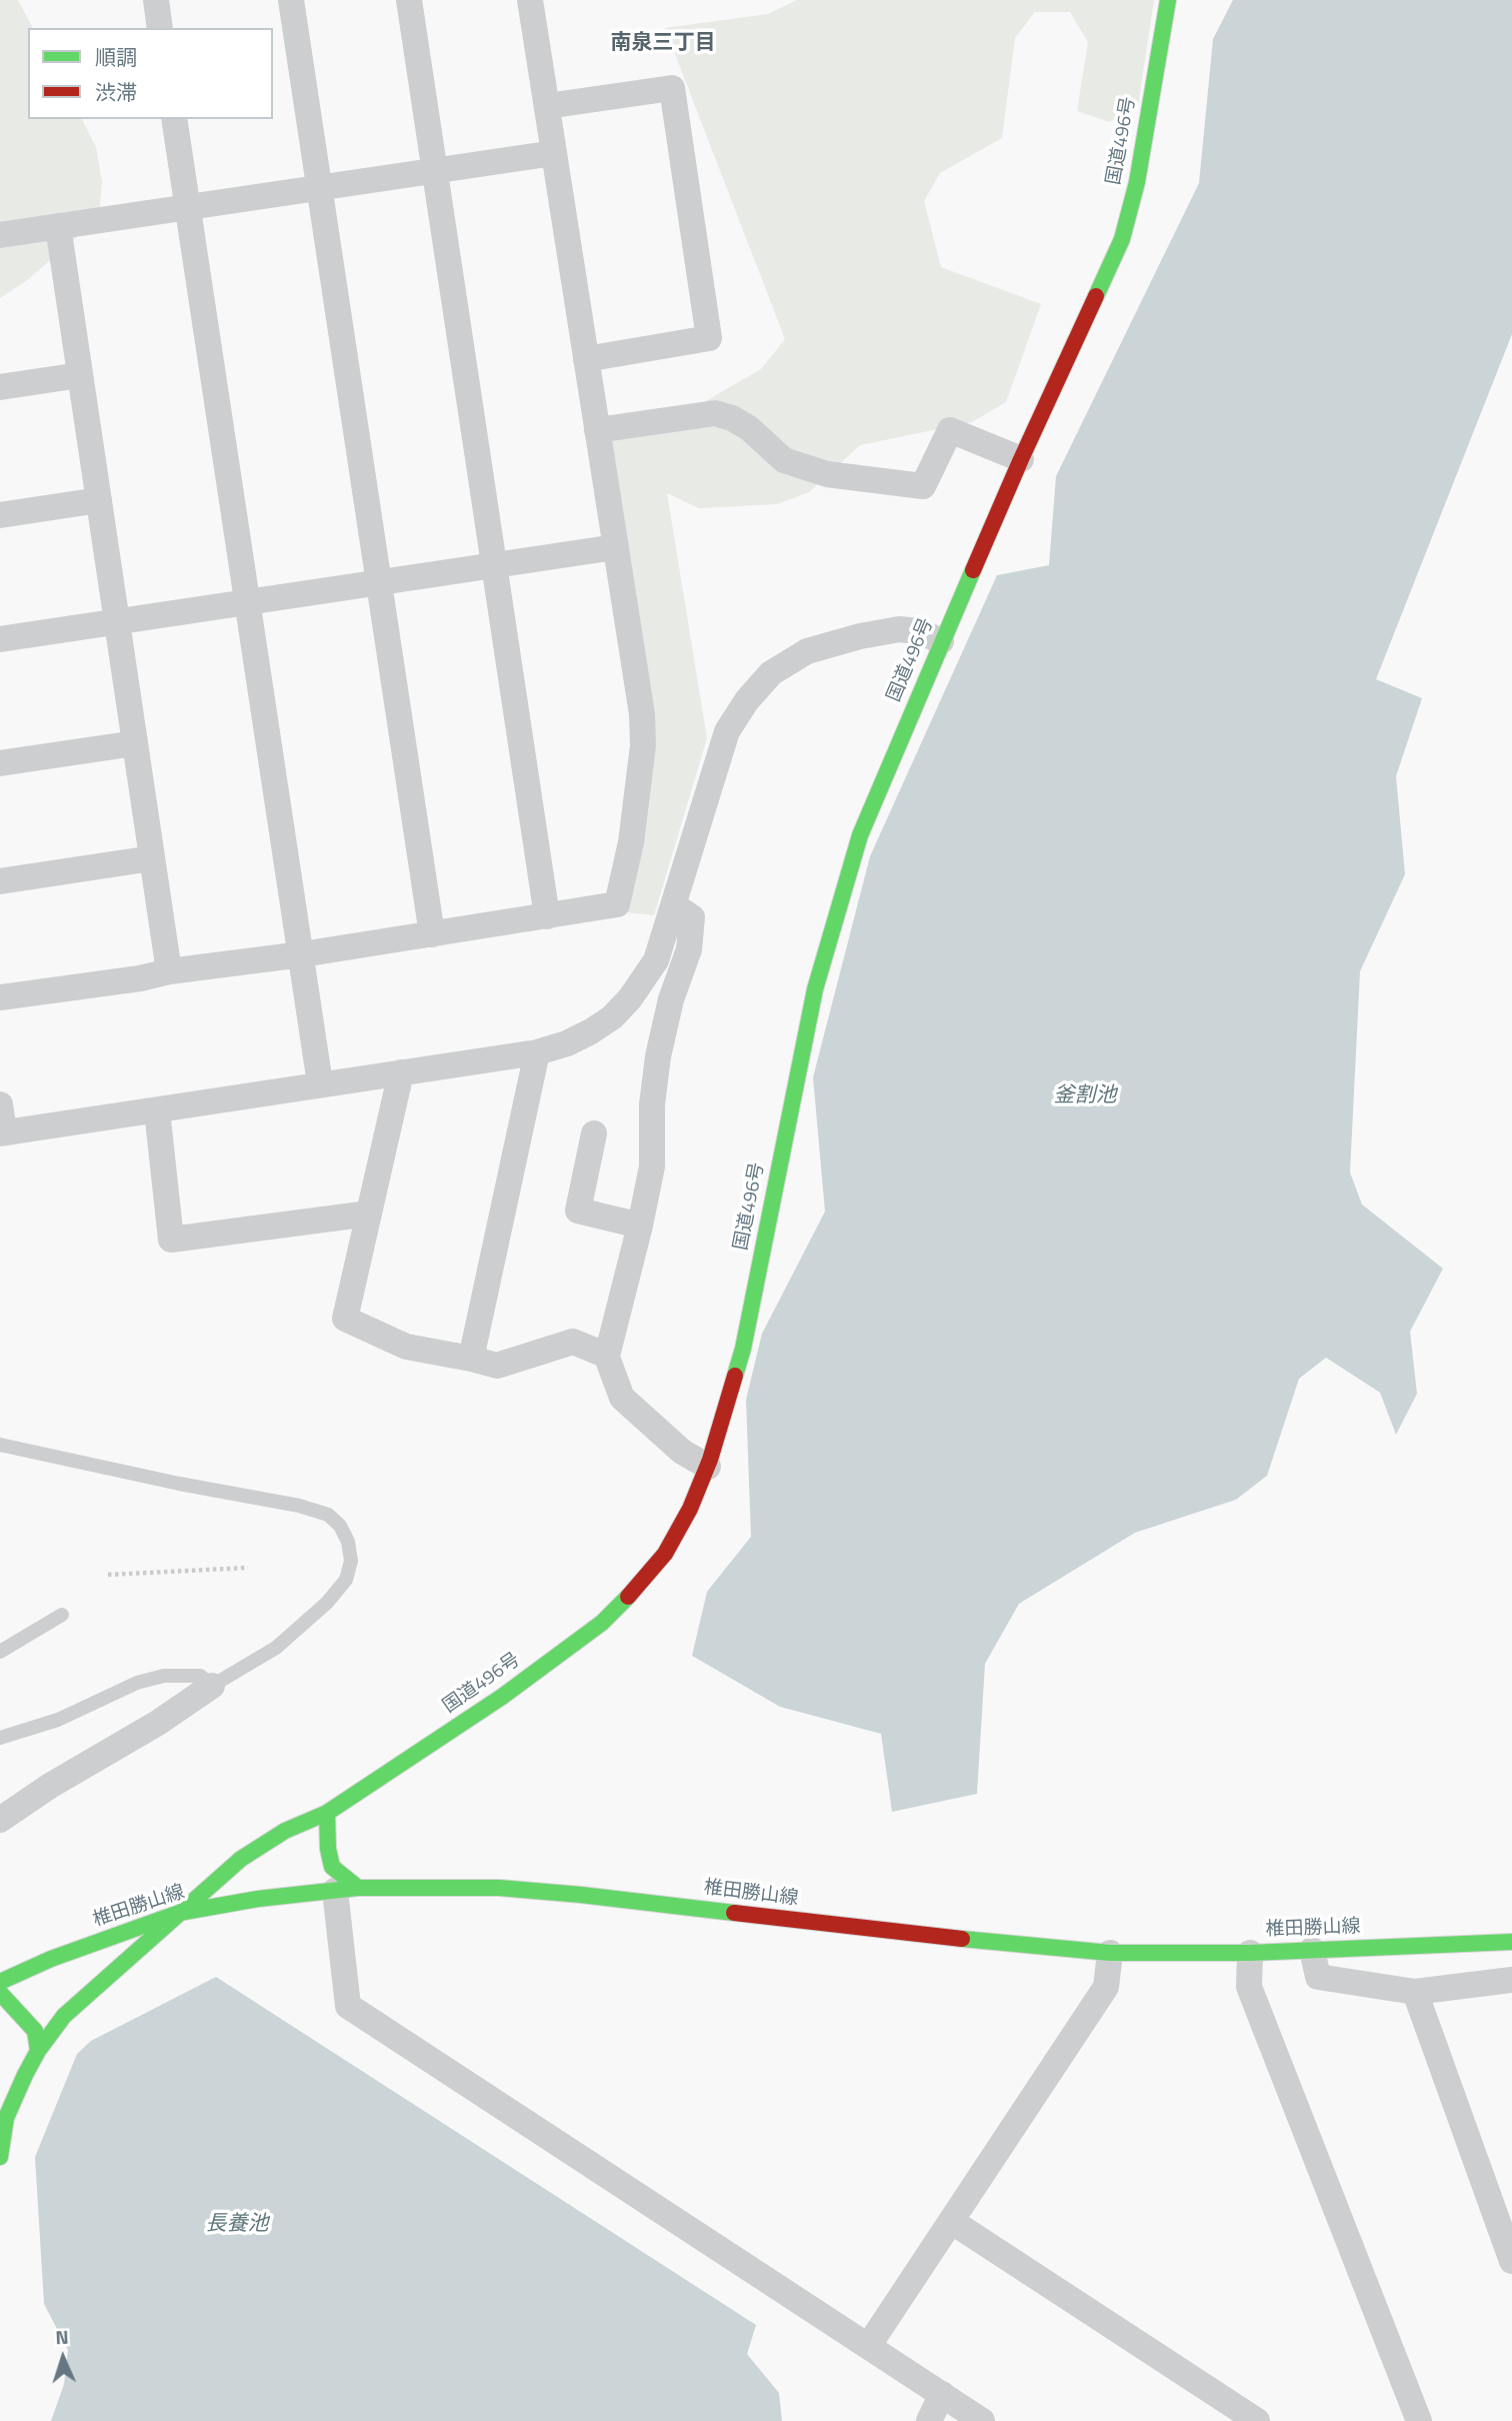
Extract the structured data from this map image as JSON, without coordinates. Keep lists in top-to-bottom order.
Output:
{
  "streets": {
    "main road": ["国道496号", "椎田勝山線"]
  },
  "crossings": [
    ["国道496号", "椎田勝山線"]
  ],
  "districts": ["南泉三丁目"],
  "water": ["釜割池", "長養池"],
  "legend": ["順調", "渋滞"],
  "north": "top"
}
